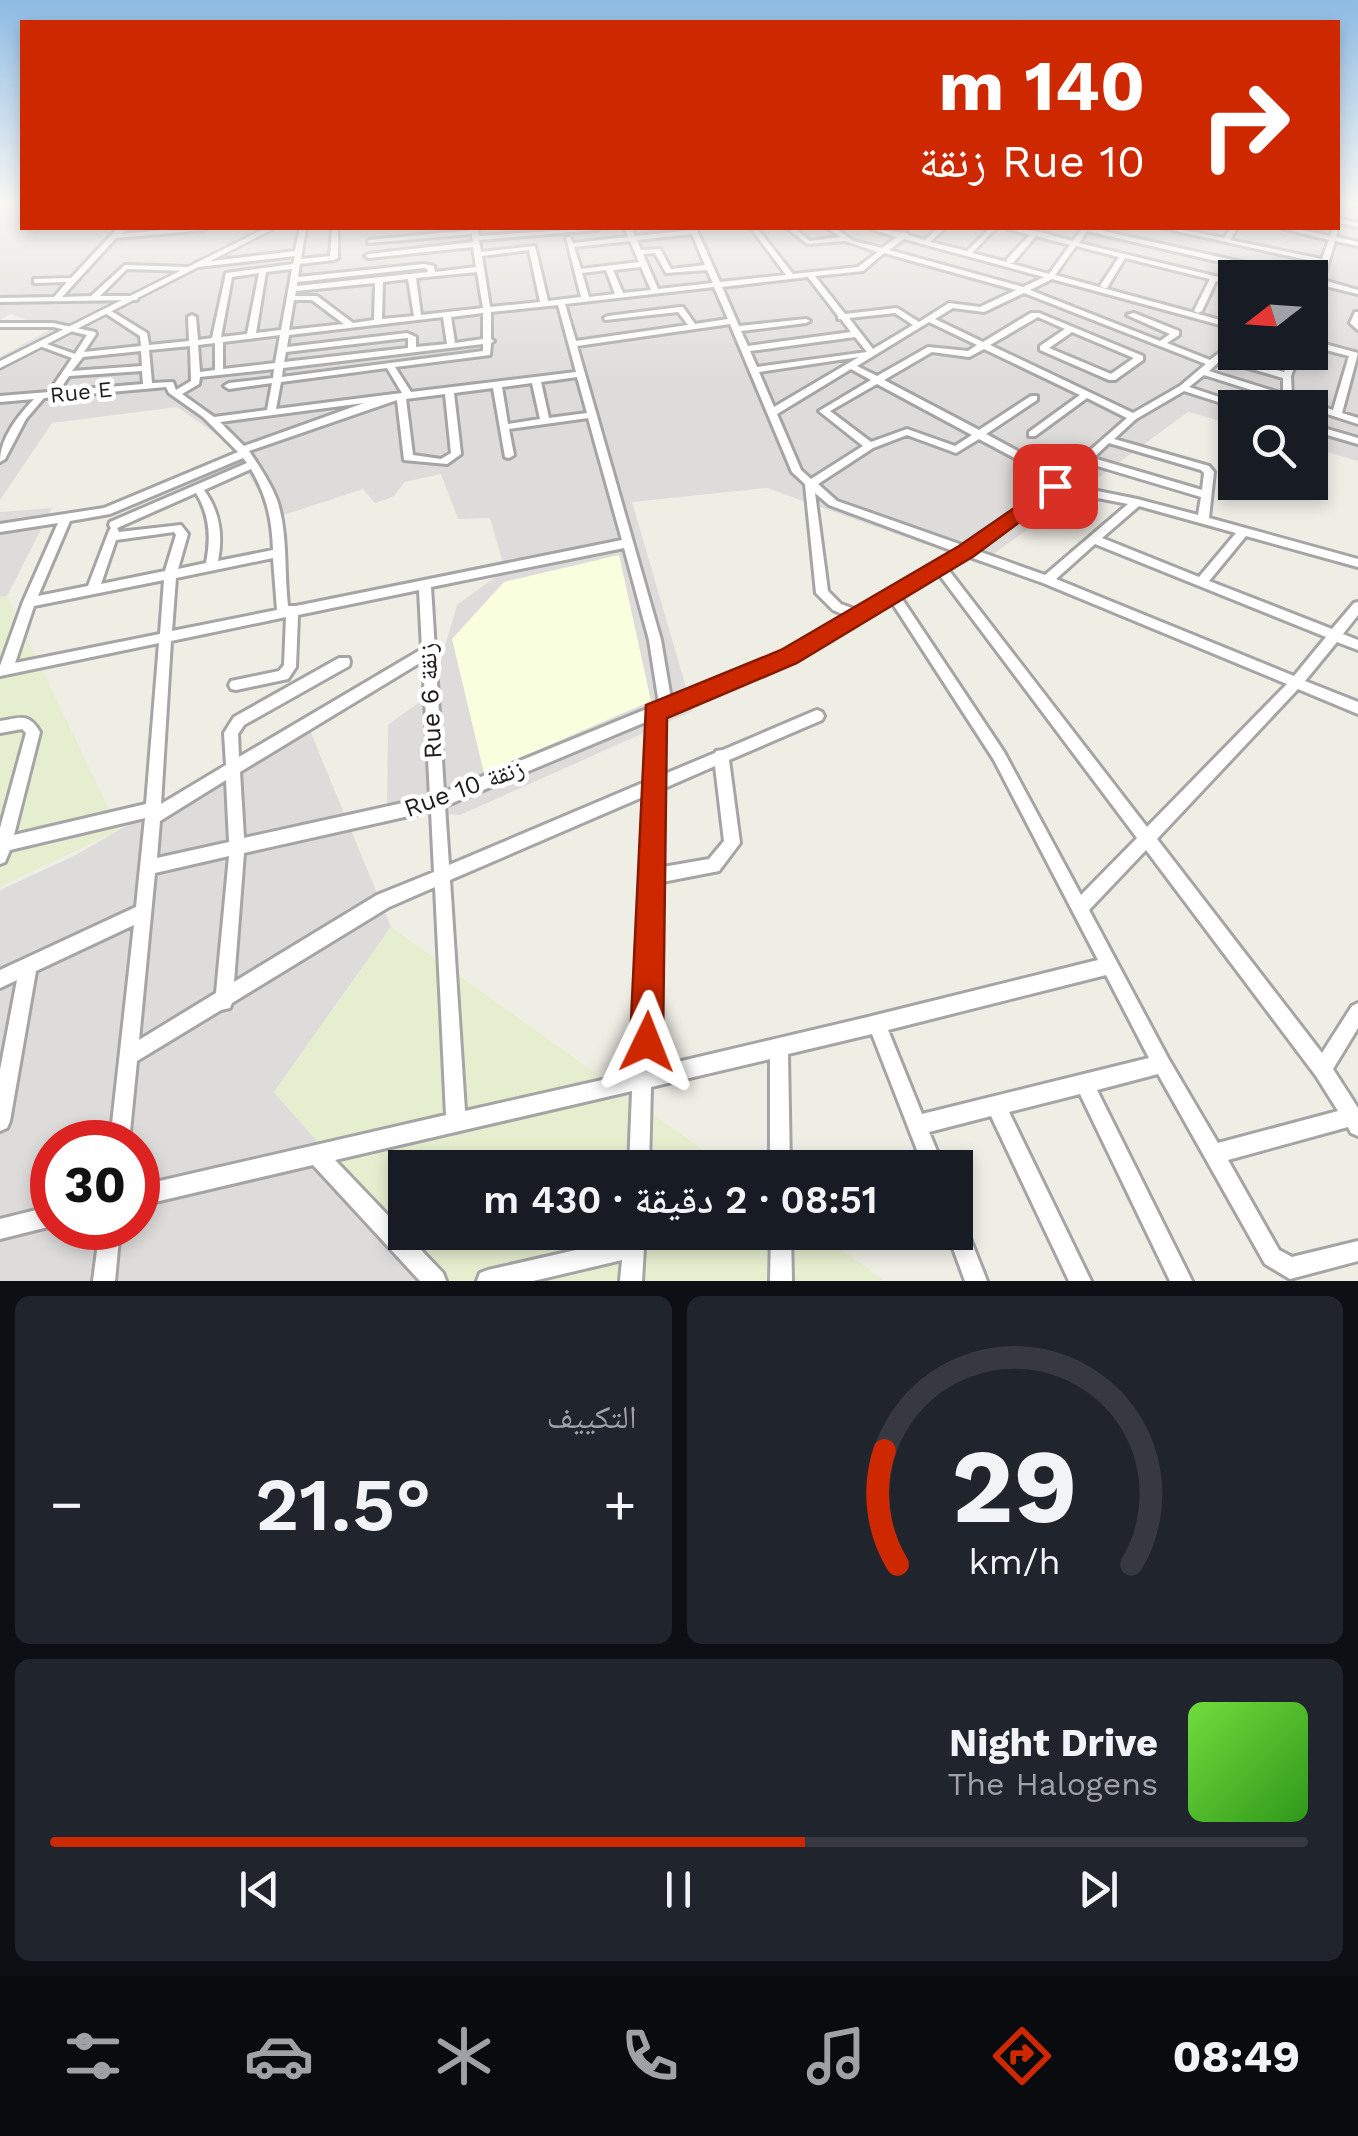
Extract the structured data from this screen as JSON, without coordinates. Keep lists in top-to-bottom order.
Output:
{
  "streets": {
    "street": ["Rue E", "Rue 6 زنقة", "Rue 10 زنقة"]
  },
  "crossings": [
    ["Rue 6 زنقة", "Rue 10 زنقة"]
  ],
  "north": "left",
  "page": {
    "turn": ["140 m", "Rue 10 زنقة"],
    "limit": "30",
    "trip": "08:51 · 2 دقيقة · 430 m",
    "tile": "التكييف",
    "heat": ["−", "21.5°", "+"],
    "song": ["Night Drive", "The Halogens"],
    "tabs": "08:49",
    "gauge": ["29", "km/h"]
  }
}
